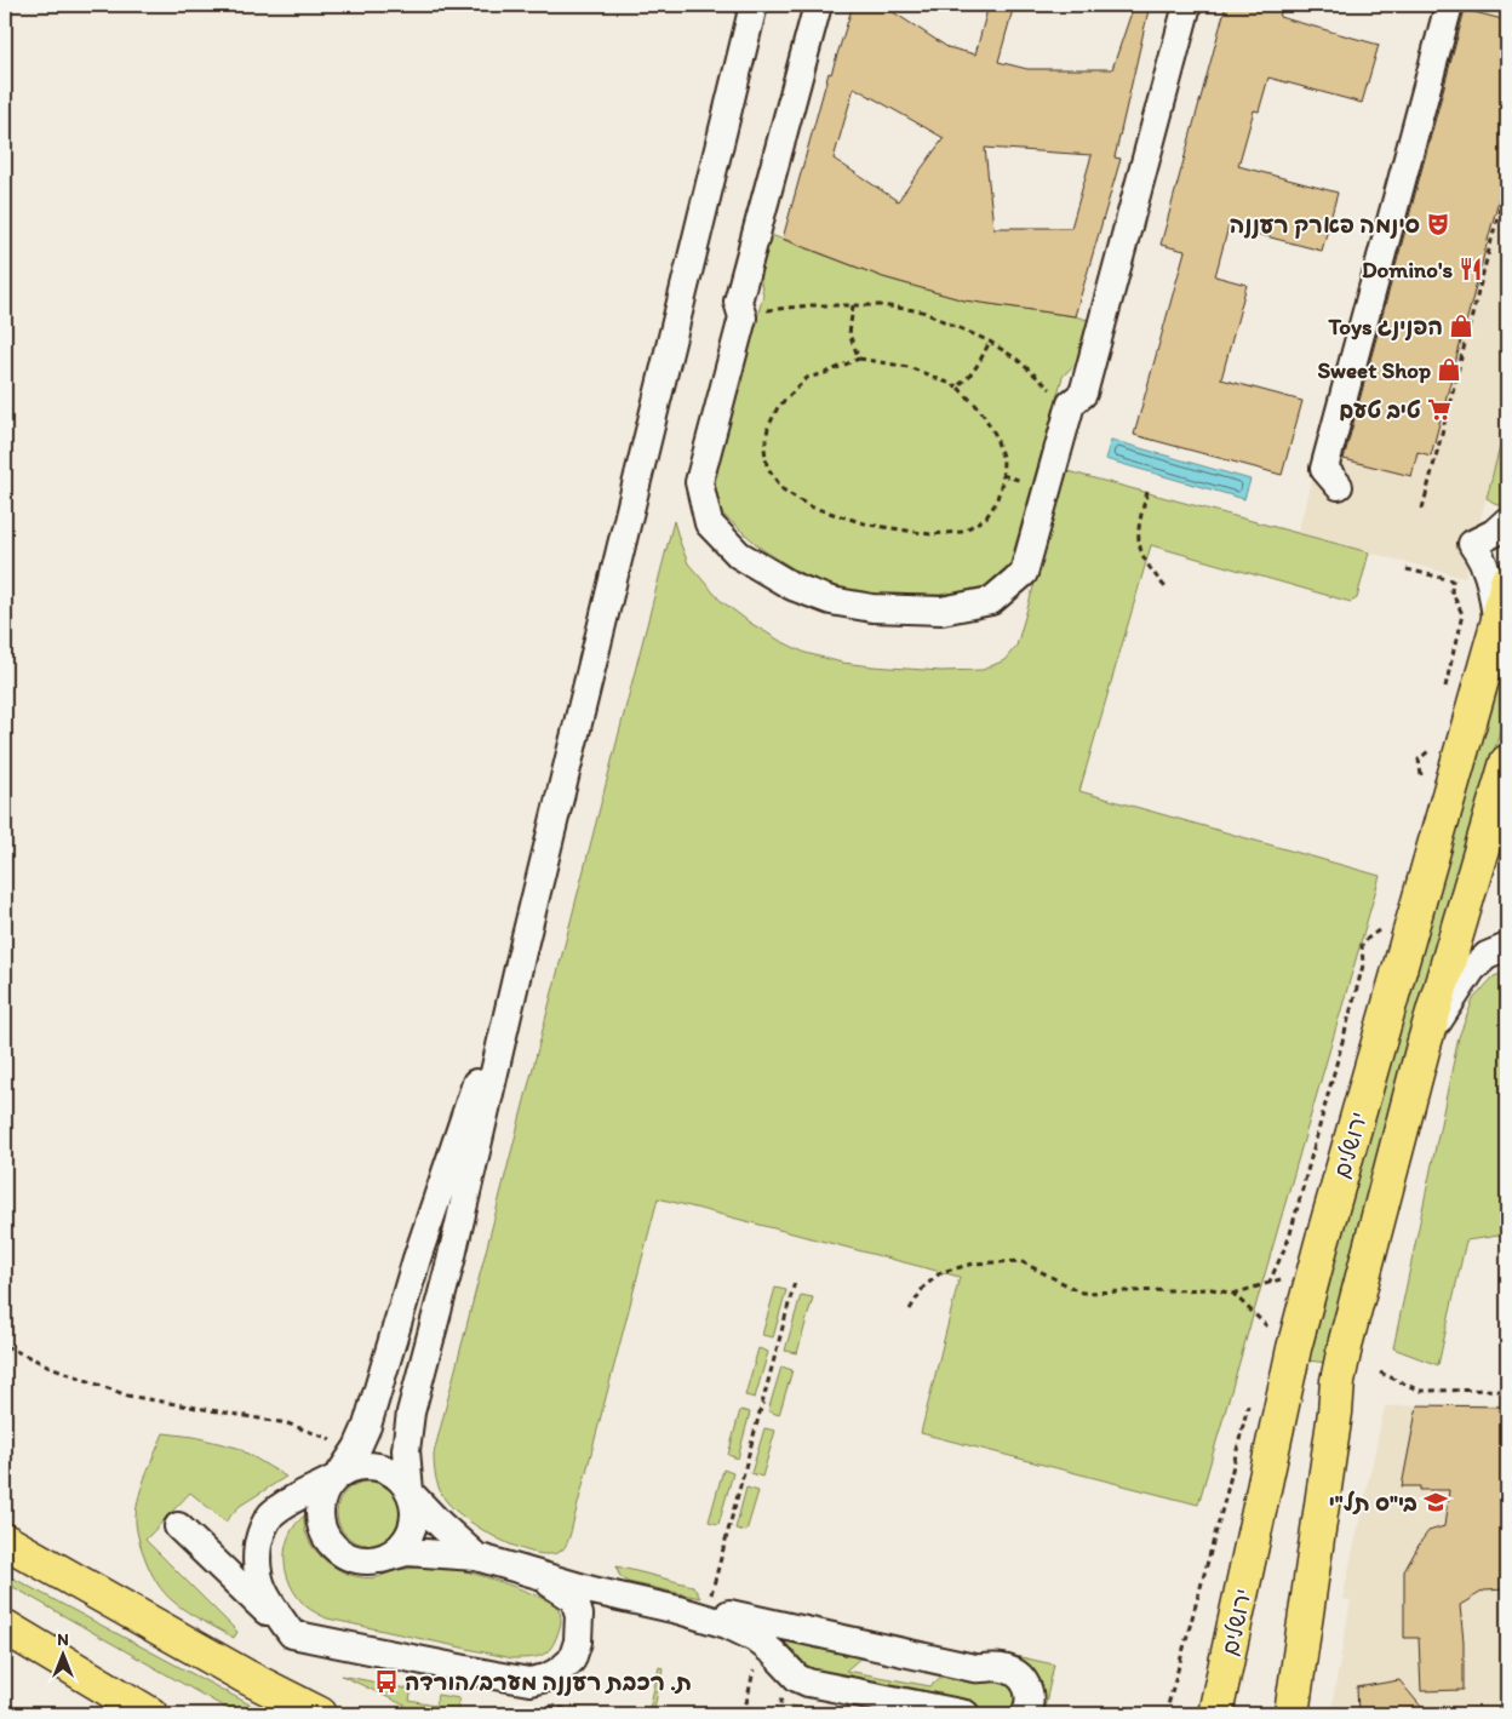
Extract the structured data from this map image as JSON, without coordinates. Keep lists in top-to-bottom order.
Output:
{
  "streets": {
    "main road": ["ירושלים"]
  },
  "places": {
    "theatre": ["סינמה פארק רעננה"],
    "restaurant": ["Domino's"],
    "shop": ["Toys הפנינג", "Sweet Shop"],
    "supermarket": ["טיב טעם"],
    "school or university": ["בי\"ס תל\"י"],
    "bus stop": ["ת. רכבת רעננה מערב/הורדה"]
  },
  "north": "top"
}
